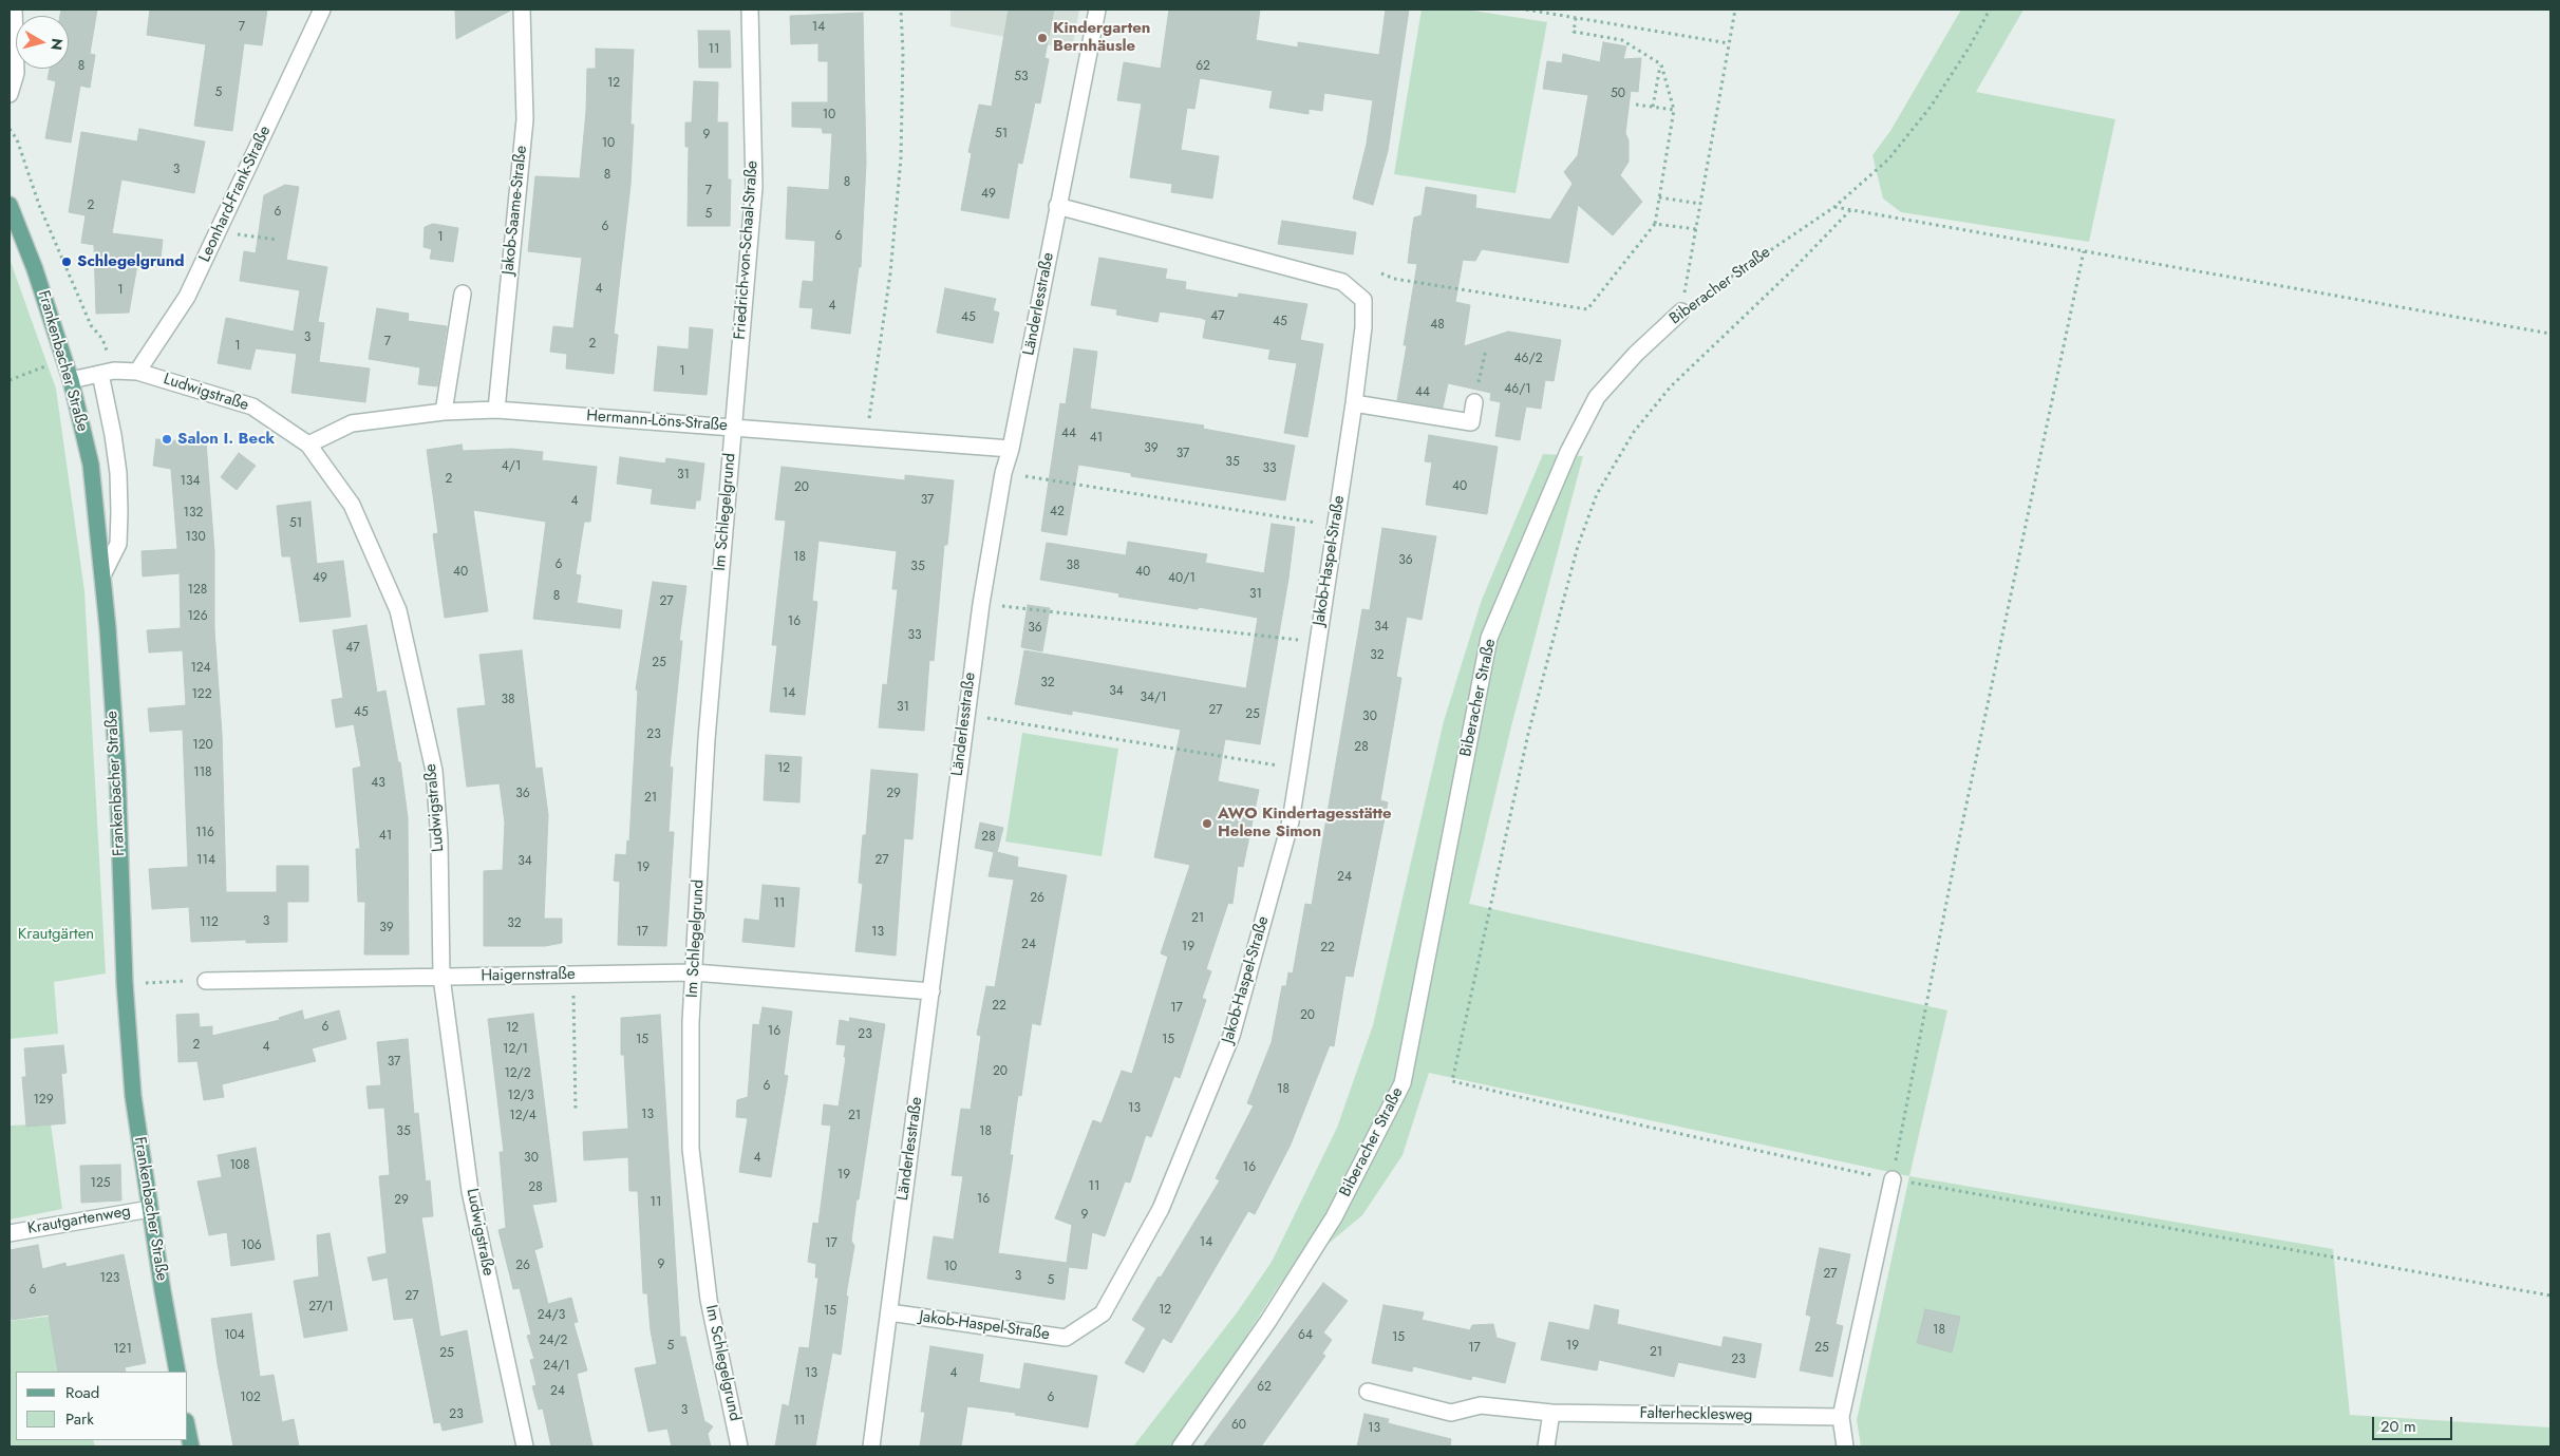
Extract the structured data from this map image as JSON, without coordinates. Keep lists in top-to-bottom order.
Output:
{
  "streets": {
    "main road": ["Frankenbacher Straße"],
    "street": [
      "Leonhard-Frank-Straße",
      "Jakob-Saame-Straße",
      "Friedrich-von-Schaal-Straße",
      "Biberacher Straße",
      "Länderlesstraße",
      "Ludwigstraße",
      "Hermann-Löns-Straße",
      "Im Schlegelgrund",
      "Jakob-Haspel-Straße",
      "Haigernstraße",
      "Krautgartenweg",
      "Falterhecklesweg"
    ]
  },
  "crossings": [
    ["Leonhard-Frank-Straße", "Ludwigstraße"],
    ["Jakob-Saame-Straße", "Hermann-Löns-Straße"],
    ["Friedrich-von-Schaal-Straße", "Hermann-Löns-Straße"],
    ["Friedrich-von-Schaal-Straße", "Im Schlegelgrund"],
    ["Länderlesstraße", "Hermann-Löns-Straße"],
    ["Länderlesstraße", "Jakob-Haspel-Straße"],
    ["Länderlesstraße", "Haigernstraße"],
    ["Frankenbacher Straße", "Ludwigstraße"],
    ["Frankenbacher Straße", "Krautgartenweg"],
    ["Ludwigstraße", "Hermann-Löns-Straße"],
    ["Ludwigstraße", "Haigernstraße"],
    ["Hermann-Löns-Straße", "Im Schlegelgrund"],
    ["Im Schlegelgrund", "Haigernstraße"]
  ],
  "parks": ["Krautgärten"],
  "places": [
    "Kindergarten Bernhäusle",
    "Schlegelgrund",
    "Salon I. Beck",
    "AWO Kindertagesstätte Helene Simon"
  ],
  "house_numbers": [
    "7",
    "14",
    "11",
    "8",
    "62",
    "53",
    "12",
    "5",
    "50",
    "10",
    "51",
    "9",
    "10",
    "3",
    "8",
    "8",
    "7",
    "49",
    "2",
    "6",
    "5",
    "6",
    "6",
    "1",
    "4",
    "1",
    "4",
    "47",
    "45",
    "45",
    "48",
    "3",
    "7",
    "2",
    "1",
    "46/2",
    "1",
    "46/1",
    "44",
    "44",
    "41",
    "39",
    "37",
    "35",
    "4/1",
    "33",
    "31",
    "2",
    "134",
    "40",
    "20",
    "37",
    "4",
    "42",
    "132",
    "51",
    "130",
    "18",
    "36",
    "6",
    "38",
    "35",
    "40",
    "40",
    "49",
    "40/1",
    "128",
    "31",
    "8",
    "27",
    "126",
    "16",
    "34",
    "36",
    "33",
    "47",
    "32",
    "25",
    "124",
    "32",
    "34",
    "14",
    "122",
    "34/1",
    "38",
    "31",
    "27",
    "45",
    "25",
    "30",
    "23",
    "120",
    "28",
    "12",
    "118",
    "43",
    "36",
    "29",
    "21",
    "116",
    "41",
    "28",
    "114",
    "27",
    "34",
    "19",
    "24",
    "26",
    "11",
    "21",
    "3",
    "112",
    "32",
    "39",
    "17",
    "13",
    "24",
    "19",
    "22",
    "22",
    "17",
    "20",
    "6",
    "12",
    "16",
    "23",
    "15",
    "15",
    "2",
    "4",
    "12/1",
    "37",
    "20",
    "12/2",
    "6",
    "18",
    "12/3",
    "129",
    "13",
    "13",
    "12/4",
    "21",
    "35",
    "18",
    "30",
    "4",
    "108",
    "16",
    "19",
    "125",
    "11",
    "28",
    "16",
    "29",
    "11",
    "9",
    "14",
    "17",
    "106",
    "9",
    "26",
    "10",
    "27",
    "3",
    "123",
    "5",
    "6",
    "27",
    "27/1",
    "12",
    "15",
    "24/3",
    "18",
    "104",
    "64",
    "15",
    "24/2",
    "5",
    "19",
    "17",
    "25",
    "121",
    "21",
    "25",
    "23",
    "24/1",
    "13",
    "4",
    "62",
    "24",
    "102",
    "6",
    "3",
    "23",
    "11",
    "60",
    "13"
  ],
  "legend": ["Road", "Park"],
  "scale_bar": "20 m",
  "north": "right"
}
